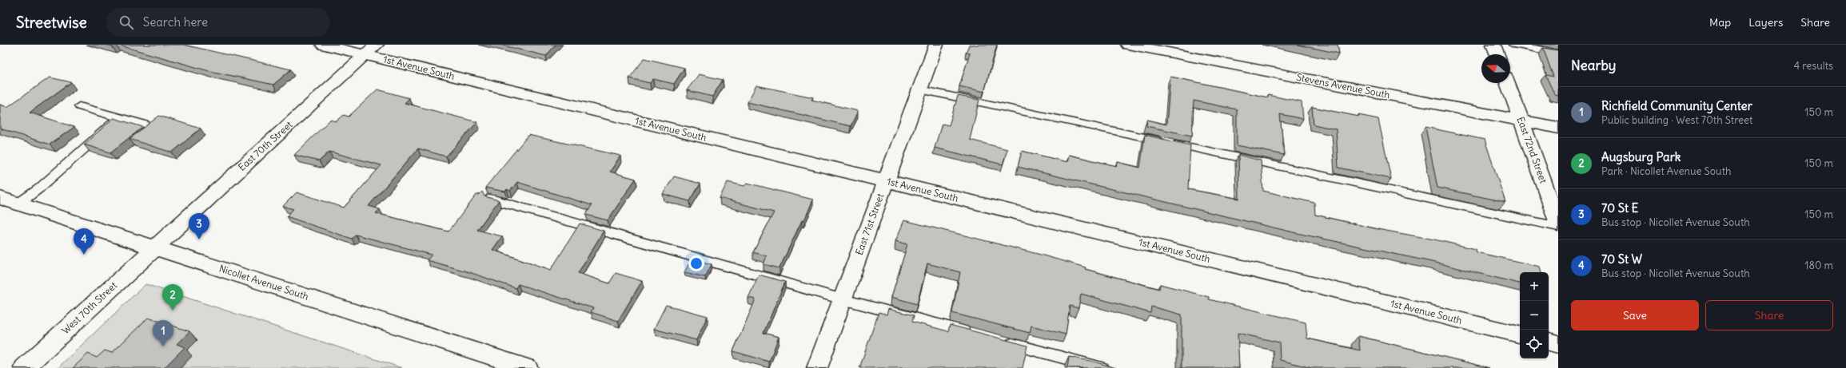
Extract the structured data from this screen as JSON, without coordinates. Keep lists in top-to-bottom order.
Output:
{
  "streets": {
    "street": [
      "1st Avenue South",
      "Stevens Avenue South",
      "East 70th Street",
      "East 72nd Street",
      "East 71st Street",
      "Nicollet Avenue South",
      "West 70th Street"
    ]
  },
  "crossings": [
    ["1st Avenue South", "East 70th Street"],
    ["1st Avenue South", "East 71st Street"],
    ["Stevens Avenue South", "East 72nd Street"],
    ["East 70th Street", "Nicollet Avenue South"],
    ["East 70th Street", "West 70th Street"],
    ["Nicollet Avenue South", "West 70th Street"]
  ],
  "north": "left",
  "page": {
    "header": "Streetwise",
    "search": "Search here",
    "nav": ["Map", "Layers", "Share"],
    "heading": ["Nearby", "4 results"],
    "list": [
      {
        "mark": "1",
        "name": "Richfield Community Center",
        "note": "Public building · West 70th Street",
        "value": "150 m"
      },
      {
        "mark": "2",
        "name": "Augsburg Park",
        "note": "Park · Nicollet Avenue South",
        "value": "150 m"
      },
      {
        "mark": "3",
        "name": "70 St E",
        "note": "Bus stop · Nicollet Avenue South",
        "value": "150 m"
      },
      {
        "mark": "4",
        "name": "70 St W",
        "note": "Bus stop · Nicollet Avenue South",
        "value": "180 m"
      }
    ],
    "pins": [
      "3",
      "4",
      "2",
      "1"
    ],
    "map_buttons": ["+", "−"],
    "buttons": ["Save", "Share"]
  }
}
